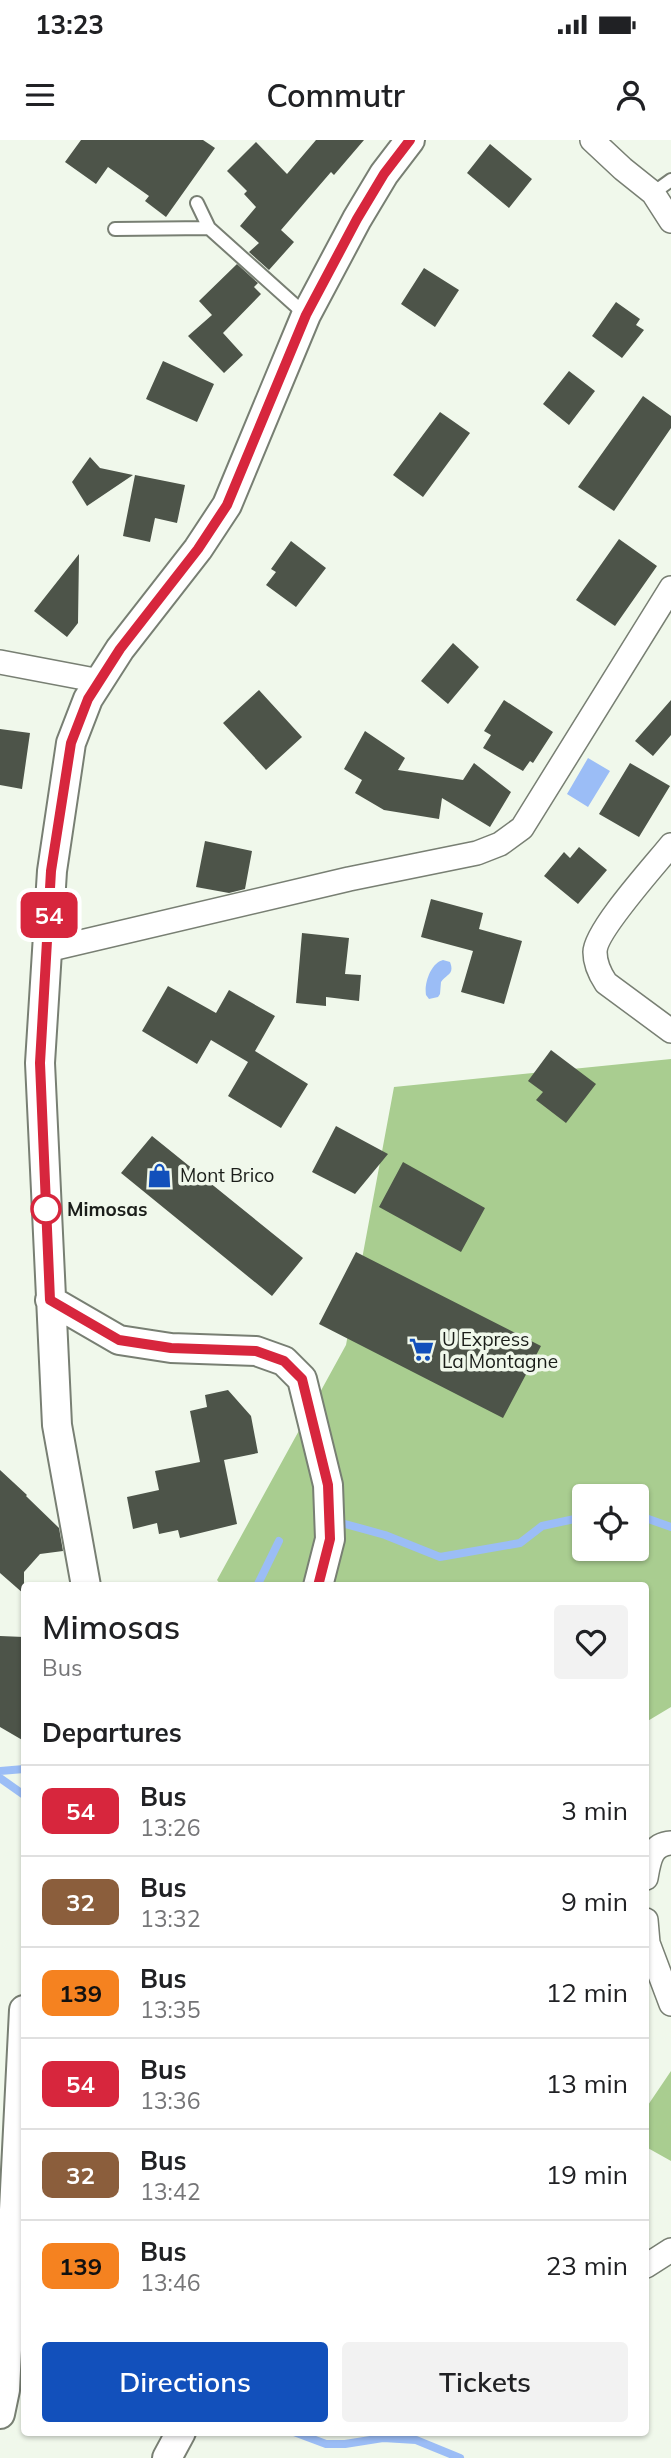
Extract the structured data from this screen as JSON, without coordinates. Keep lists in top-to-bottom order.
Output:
{
  "places": {
    "shop": ["Mont Brico"],
    "other": ["Mimosas"],
    "supermarket": ["U Express La Montagne"]
  },
  "lines": ["bus line 54"],
  "page": {
    "status": "13:23",
    "header": "Commutr",
    "on_map": "54",
    "heading": [
      ["Mimosas", "Bus"],
      "Departures"
    ],
    "list": [
      {
        "mark": "54",
        "name": "Bus",
        "note": "13:26",
        "value": "3 min"
      },
      {
        "mark": "32",
        "name": "Bus",
        "note": "13:32",
        "value": "9 min"
      },
      {
        "mark": "139",
        "name": "Bus",
        "note": "13:35",
        "value": "12 min"
      },
      {
        "mark": "54",
        "name": "Bus",
        "note": "13:36",
        "value": "13 min"
      },
      {
        "mark": "32",
        "name": "Bus",
        "note": "13:42",
        "value": "19 min"
      },
      {
        "mark": "139",
        "name": "Bus",
        "note": "13:46",
        "value": "23 min"
      }
    ],
    "buttons": ["Directions", "Tickets"]
  }
}
